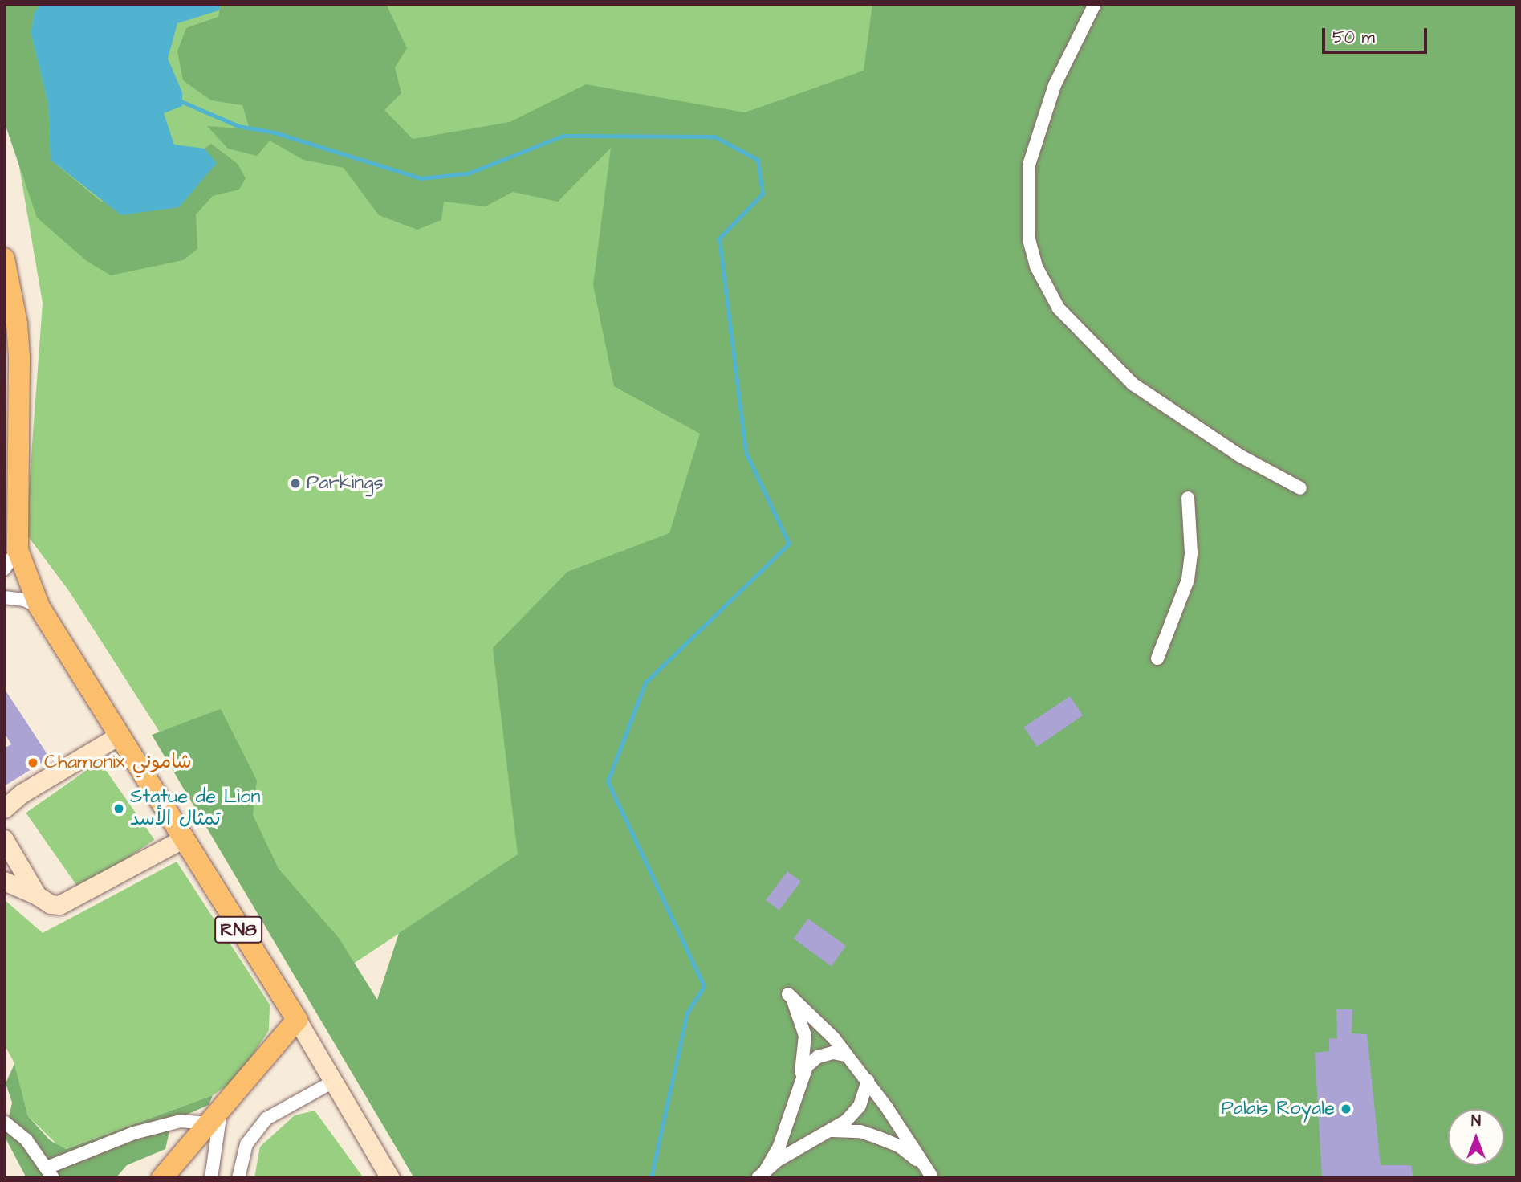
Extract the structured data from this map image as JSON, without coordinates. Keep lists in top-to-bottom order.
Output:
{
  "streets": {
    "main road": ["RN8"]
  },
  "places": [
    "Parkings",
    "Chamonix شاموني",
    "Statue de Lion تمثال الأسد",
    "Palais Royale"
  ],
  "scale_bar": "50 m",
  "north": "top"
}
